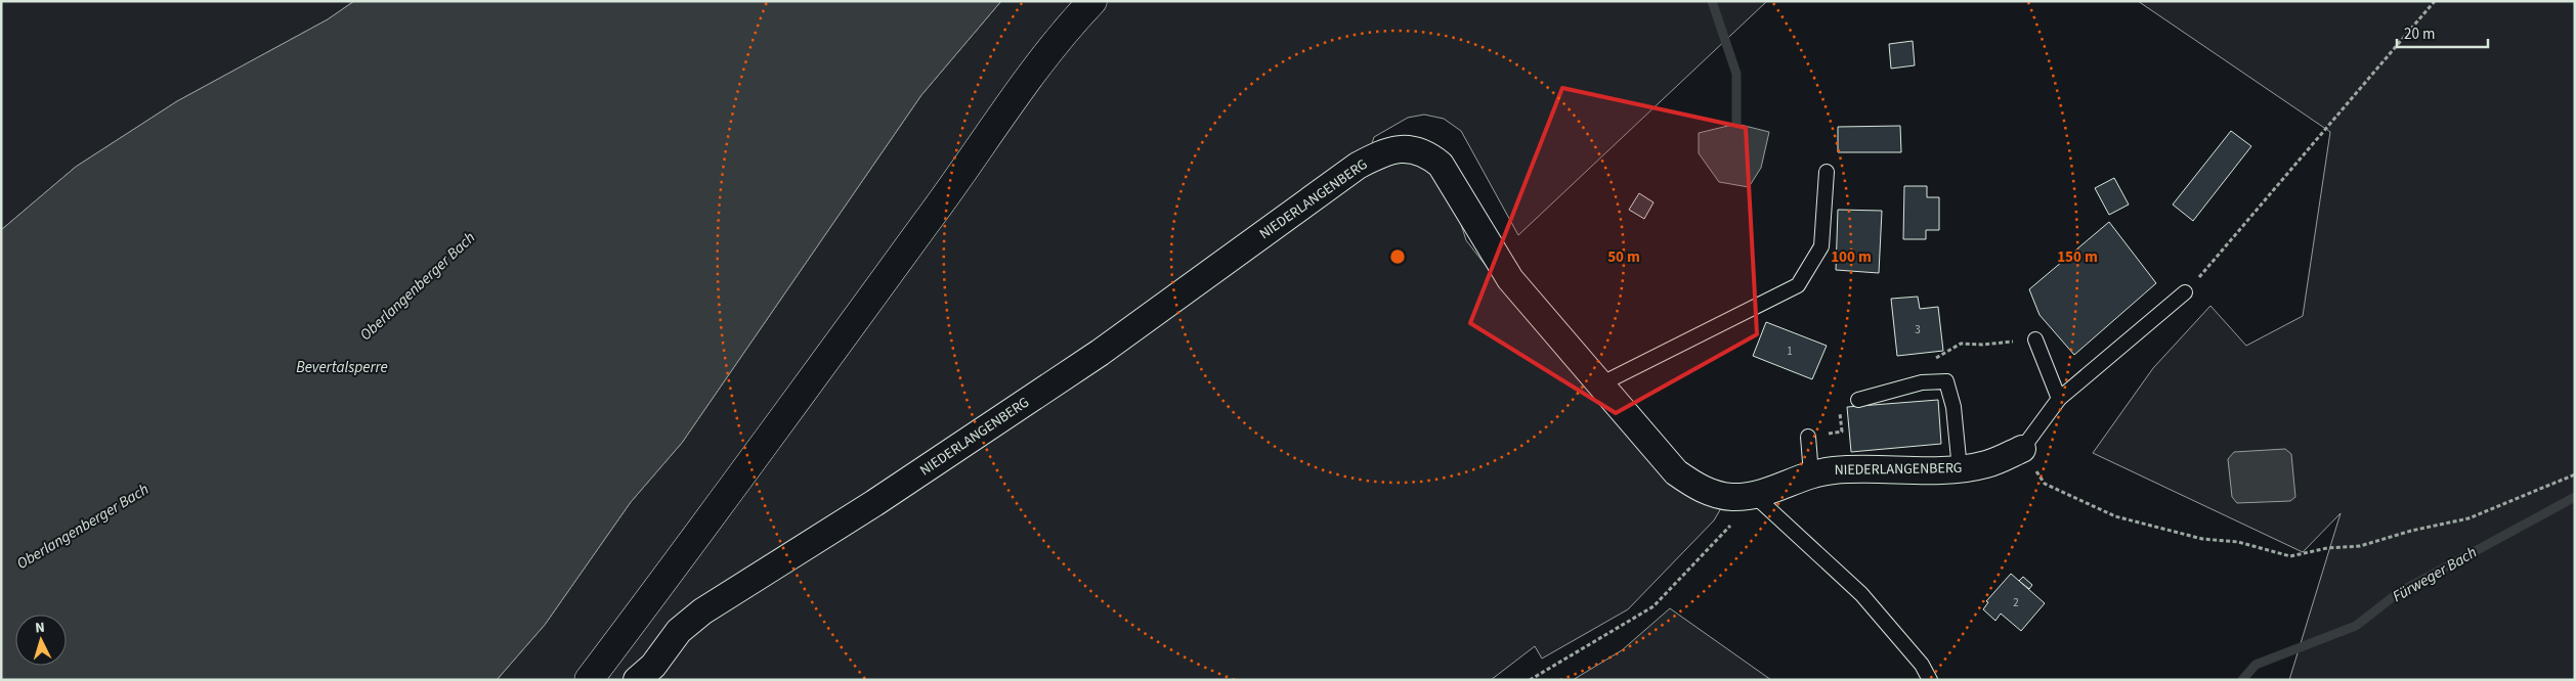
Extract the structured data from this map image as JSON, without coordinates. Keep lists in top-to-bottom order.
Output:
{
  "streets": {
    "street": ["NIEDERLANGENBERG"]
  },
  "water": ["Oberlangenberger Bach", "Bevertalsperre", "Fürweger Bach"],
  "house_numbers": ["3", "1", "2"],
  "scale_bar": "20 m",
  "north": "top",
  "rings": ["50 m", "100 m", "150 m"]
}
